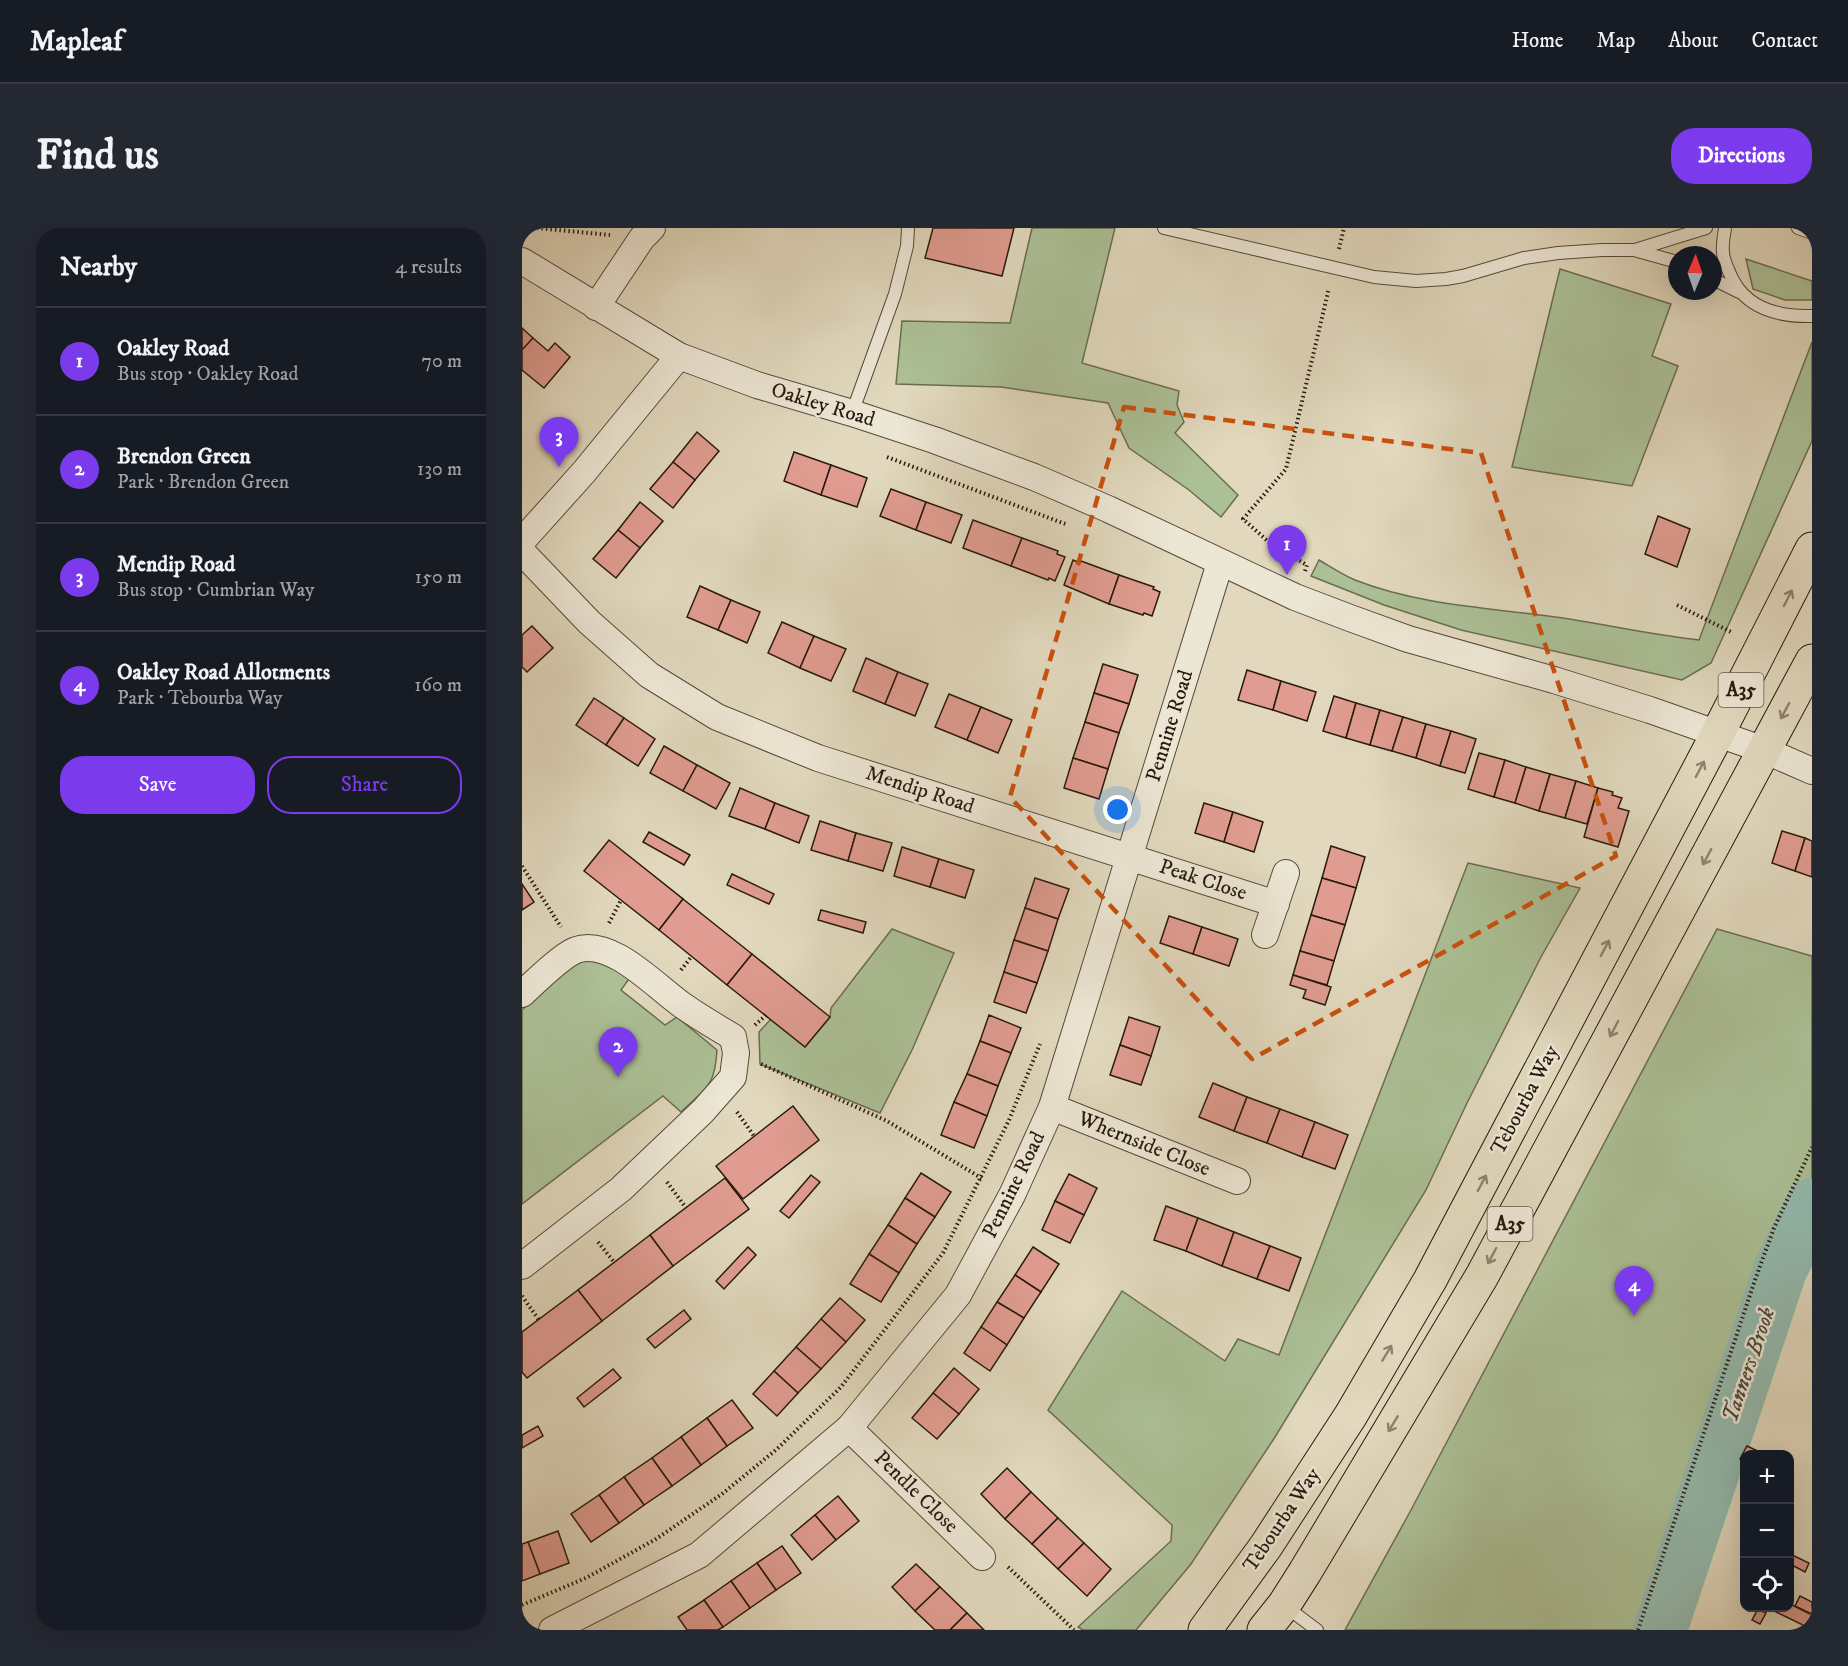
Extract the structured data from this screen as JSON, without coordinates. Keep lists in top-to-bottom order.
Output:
{
  "streets": {
    "main road": ["A35", "Tebourba Way"],
    "street": [
      "Oakley Road",
      "Pennine Road",
      "Mendip Road",
      "Peak Close",
      "Whernside Close",
      "Pendle Close"
    ]
  },
  "crossings": [
    ["Oakley Road", "Pennine Road"],
    ["Oakley Road", "Tebourba Way"],
    ["Pennine Road", "Mendip Road"],
    ["Pennine Road", "Peak Close"],
    ["Pennine Road", "Whernside Close"],
    ["Pennine Road", "Pendle Close"],
    ["Mendip Road", "Peak Close"]
  ],
  "water": ["Tanners Brook"],
  "north": "top",
  "page": {
    "header": "Mapleaf",
    "nav": [
      "Home",
      "Map",
      "About",
      "Contact"
    ],
    "buttons": [
      "Directions",
      ["Save", "Share"]
    ],
    "title": "Find us",
    "heading": ["Nearby", "4 results"],
    "list": [
      {
        "mark": "1",
        "name": "Oakley Road",
        "note": "Bus stop · Oakley Road",
        "value": "70 m"
      },
      {
        "mark": "2",
        "name": "Brendon Green",
        "note": "Park · Brendon Green",
        "value": "130 m"
      },
      {
        "mark": "3",
        "name": "Mendip Road",
        "note": "Bus stop · Cumbrian Way",
        "value": "150 m"
      },
      {
        "mark": "4",
        "name": "Oakley Road Allotments",
        "note": "Park · Tebourba Way",
        "value": "160 m"
      }
    ],
    "pins": [
      "3",
      "1",
      "2",
      "4"
    ],
    "map_buttons": ["+", "−"]
  }
}
